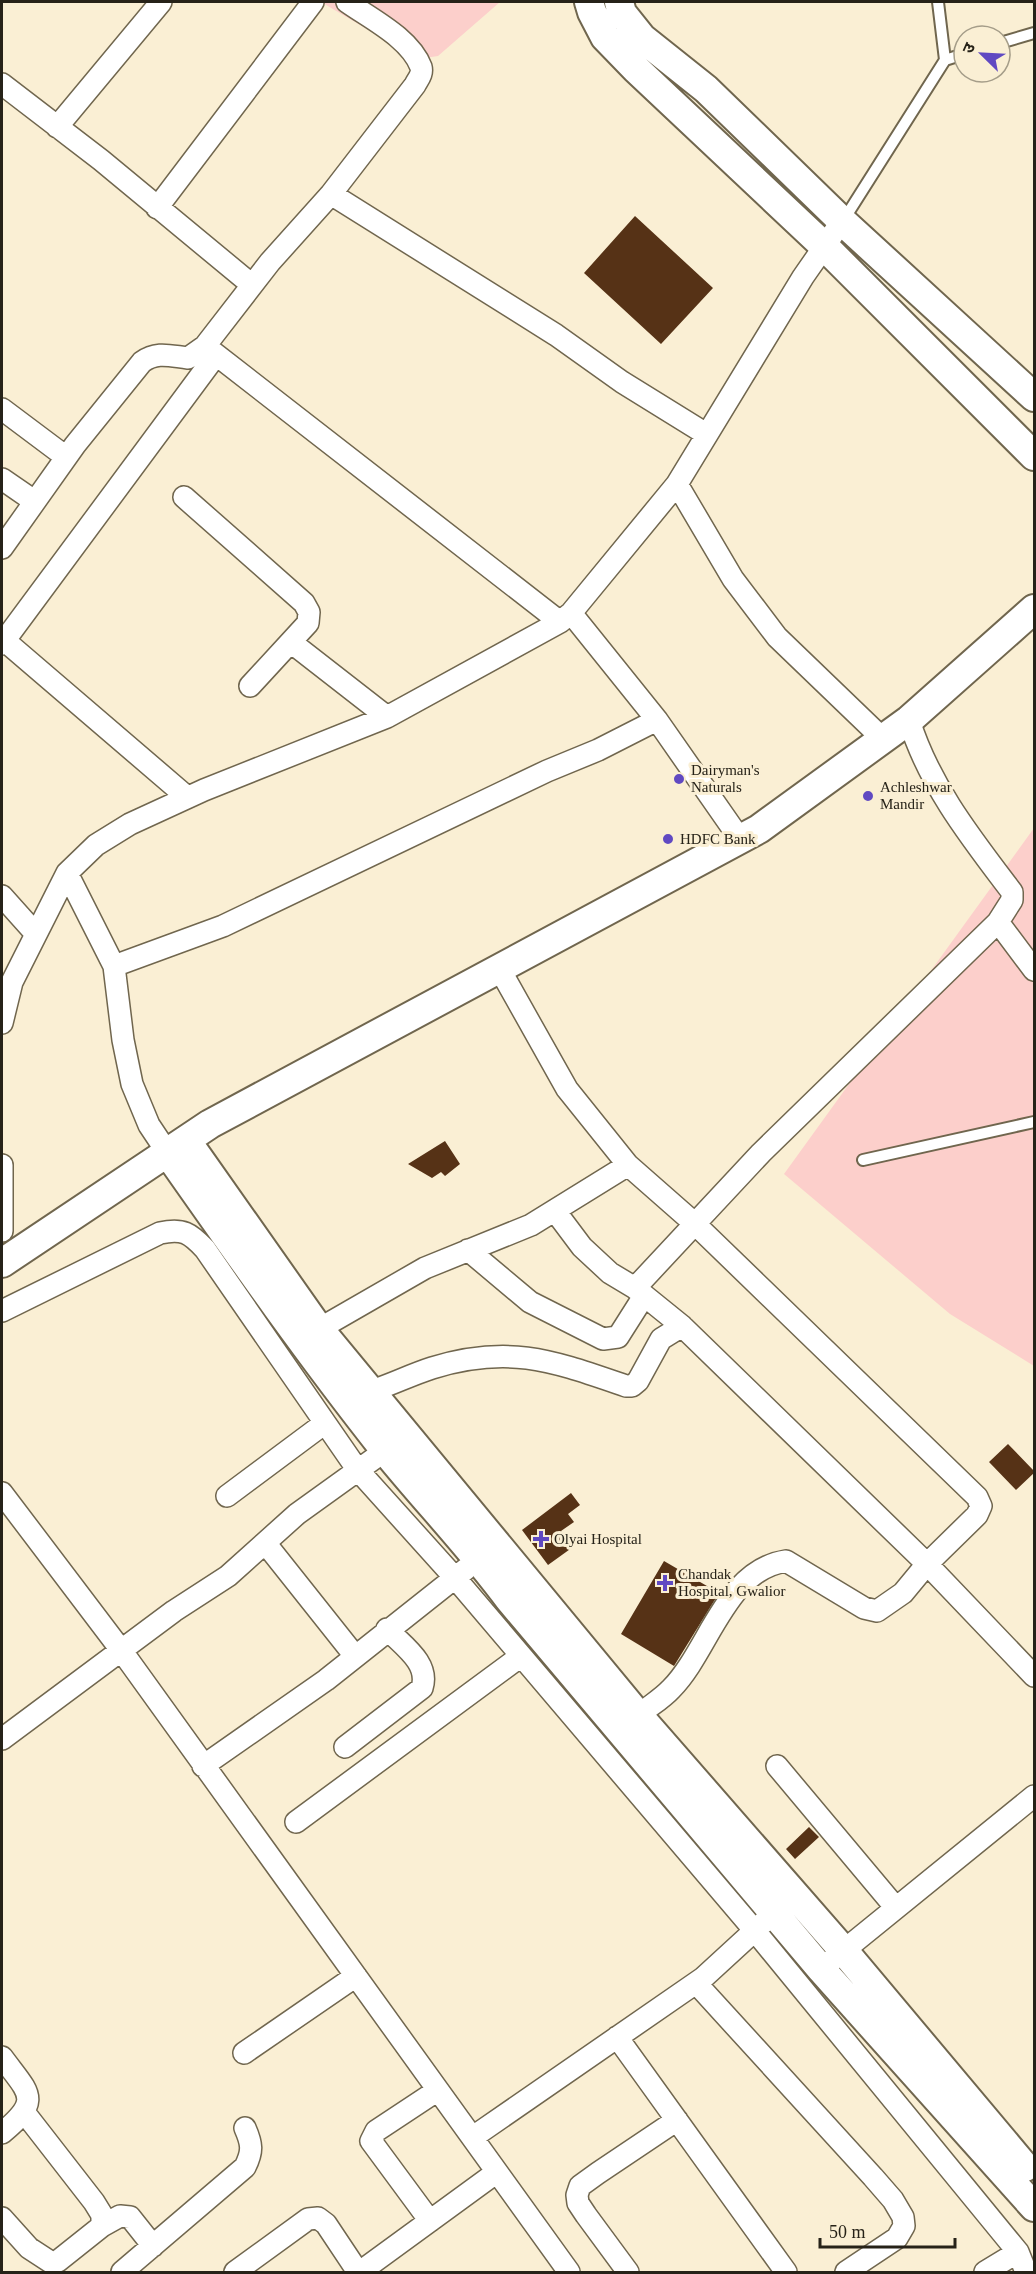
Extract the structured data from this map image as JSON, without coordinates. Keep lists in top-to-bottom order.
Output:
{
  "places": {
    "other": ["Dairyman's Naturals", "Achleshwar Mandir", "HDFC Bank"],
    "health": ["Olyai Hospital", "Chandak Hospital, Gwalior"]
  },
  "scale_bar": "50 m",
  "north": "top left"
}
